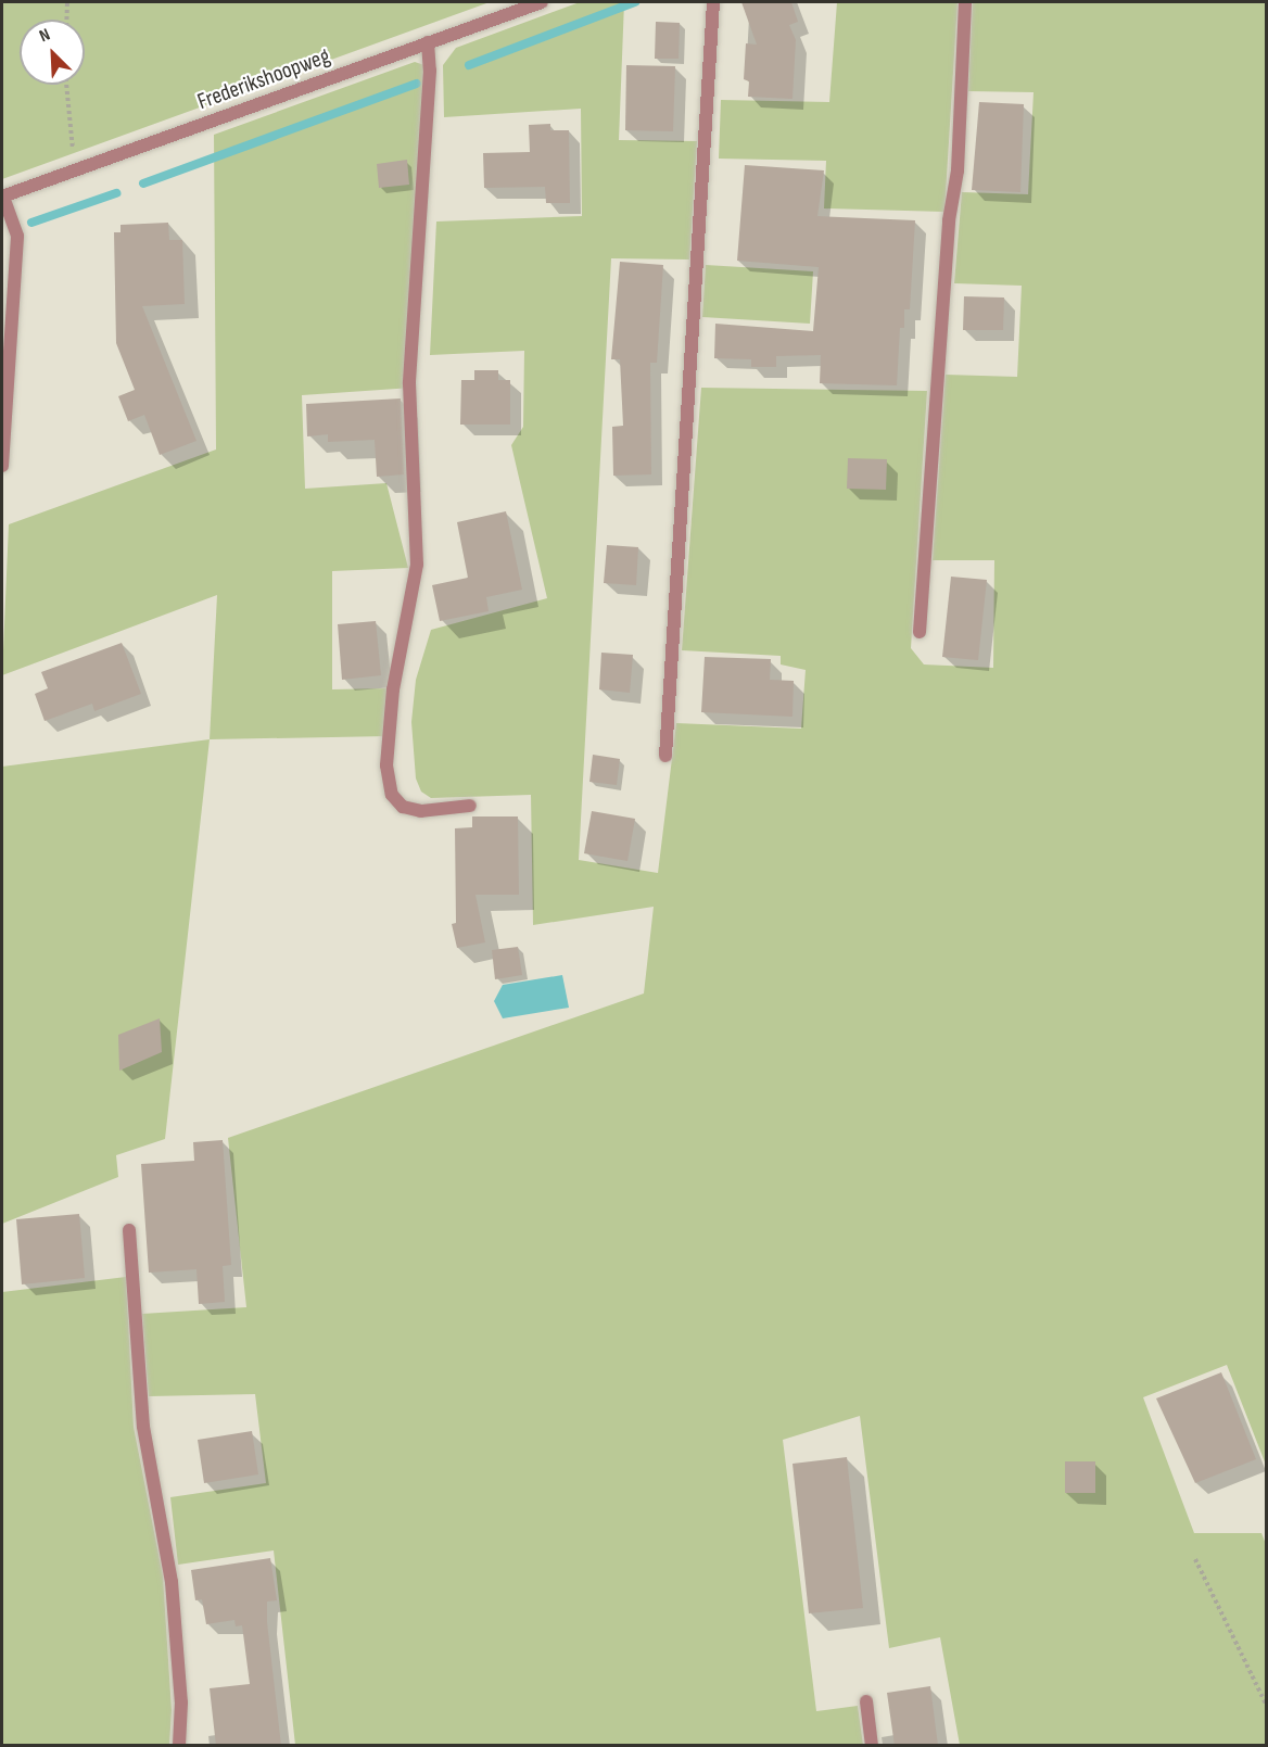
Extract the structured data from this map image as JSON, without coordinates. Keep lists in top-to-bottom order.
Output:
{
  "streets": {
    "street": ["Frederikshoopweg"]
  },
  "north": "top left"
}
